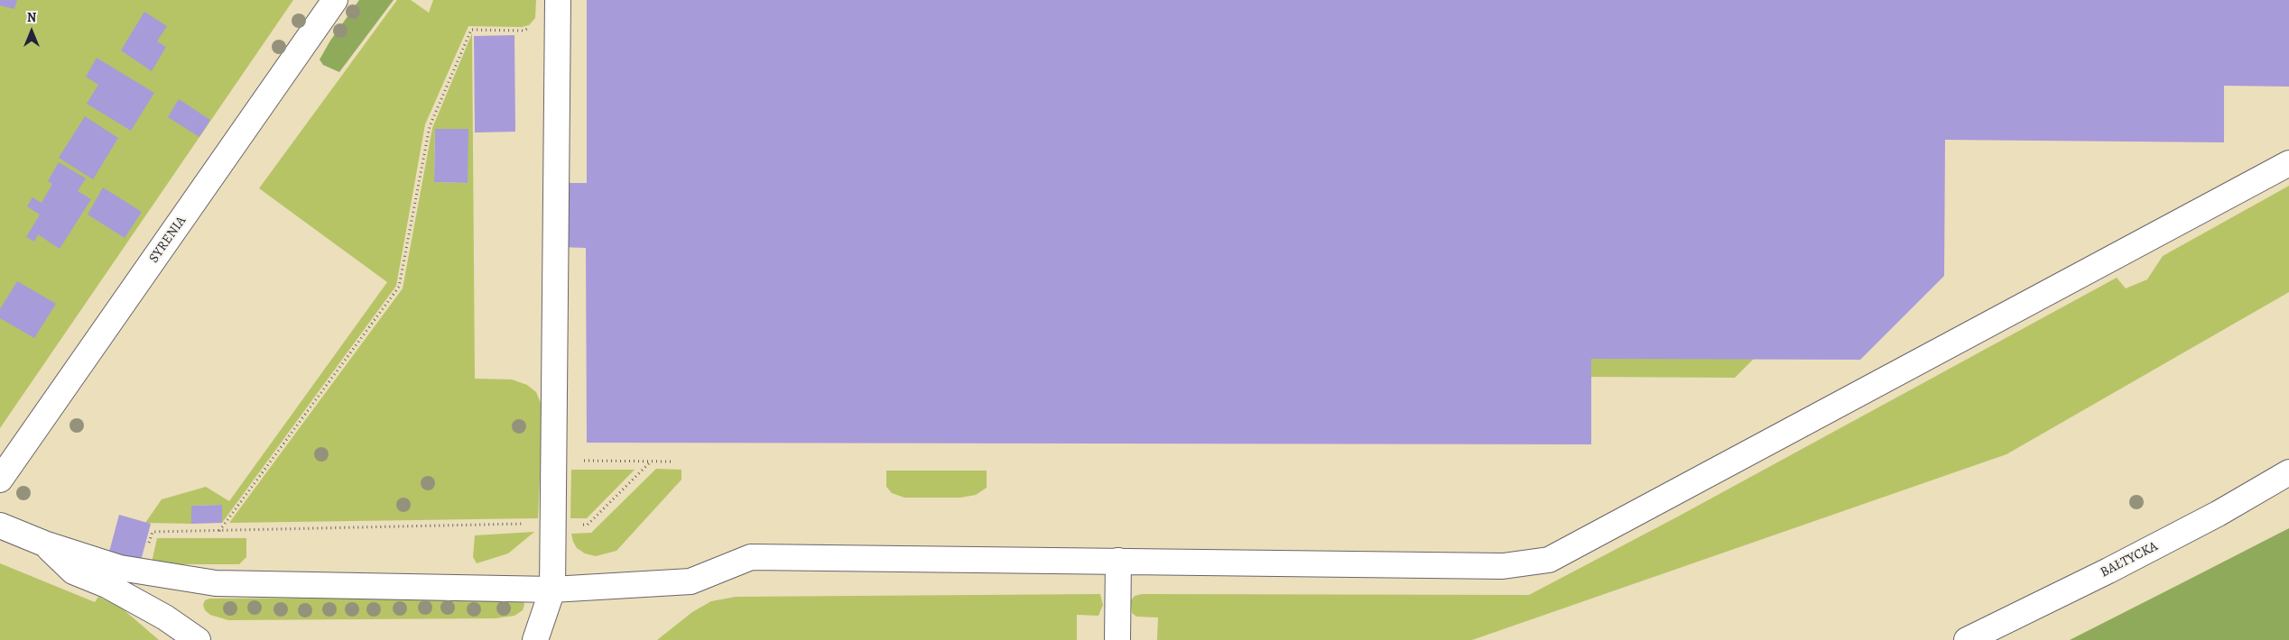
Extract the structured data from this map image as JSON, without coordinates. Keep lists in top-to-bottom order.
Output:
{
  "streets": {
    "street": ["SYRENIA", "BAŁTYCKA"]
  },
  "north": "top"
}
